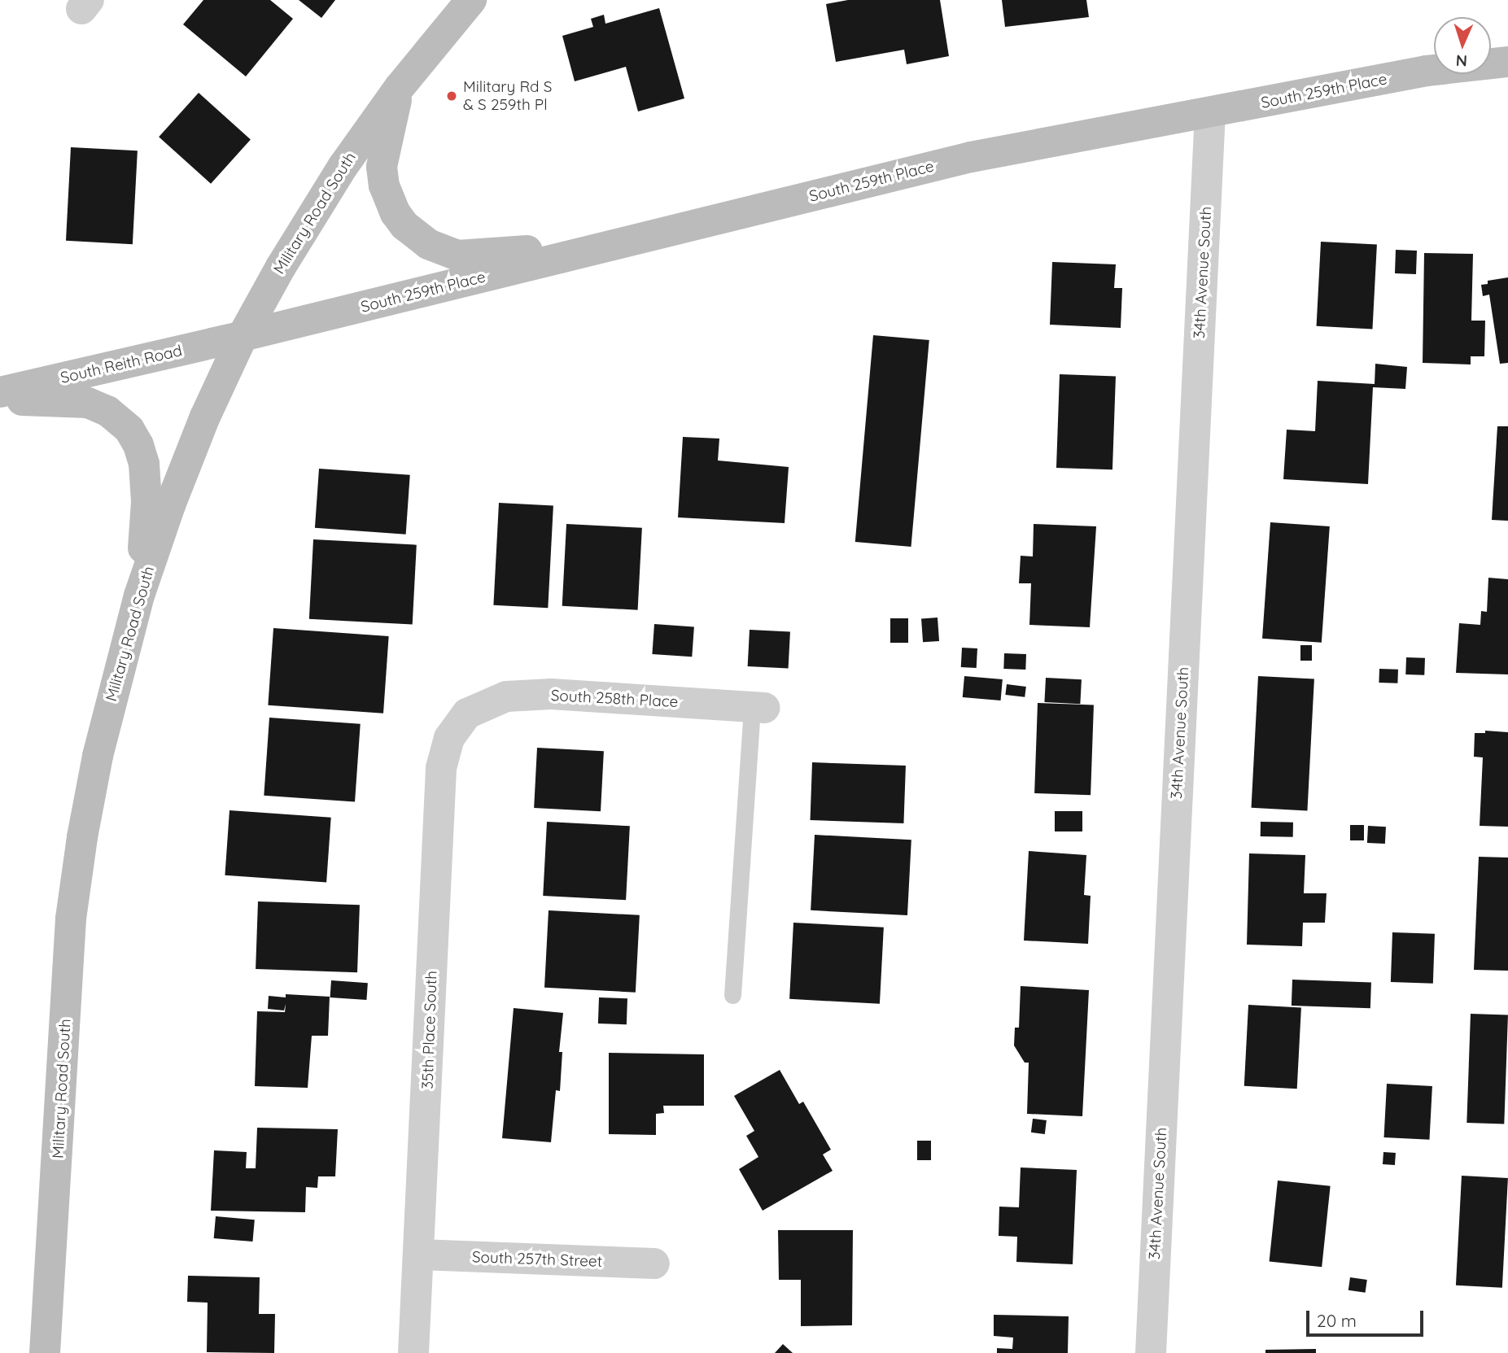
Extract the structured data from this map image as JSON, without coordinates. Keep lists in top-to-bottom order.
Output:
{
  "streets": {
    "main road": ["South 259th Place", "Military Road South", "South Reith Road"],
    "street": [
      "34th Avenue South",
      "South 258th Place",
      "35th Place South",
      "South 257th Street"
    ]
  },
  "crossings": [
    ["South 259th Place", "Military Road South"],
    ["South 259th Place", "34th Avenue South"],
    ["South 259th Place", "South Reith Road"],
    ["Military Road South", "South Reith Road"],
    ["South 258th Place", "35th Place South"],
    ["35th Place South", "South 257th Street"]
  ],
  "places": ["Military Rd S & S 259th Pl"],
  "scale_bar": "20 m",
  "north": "bottom"
}
